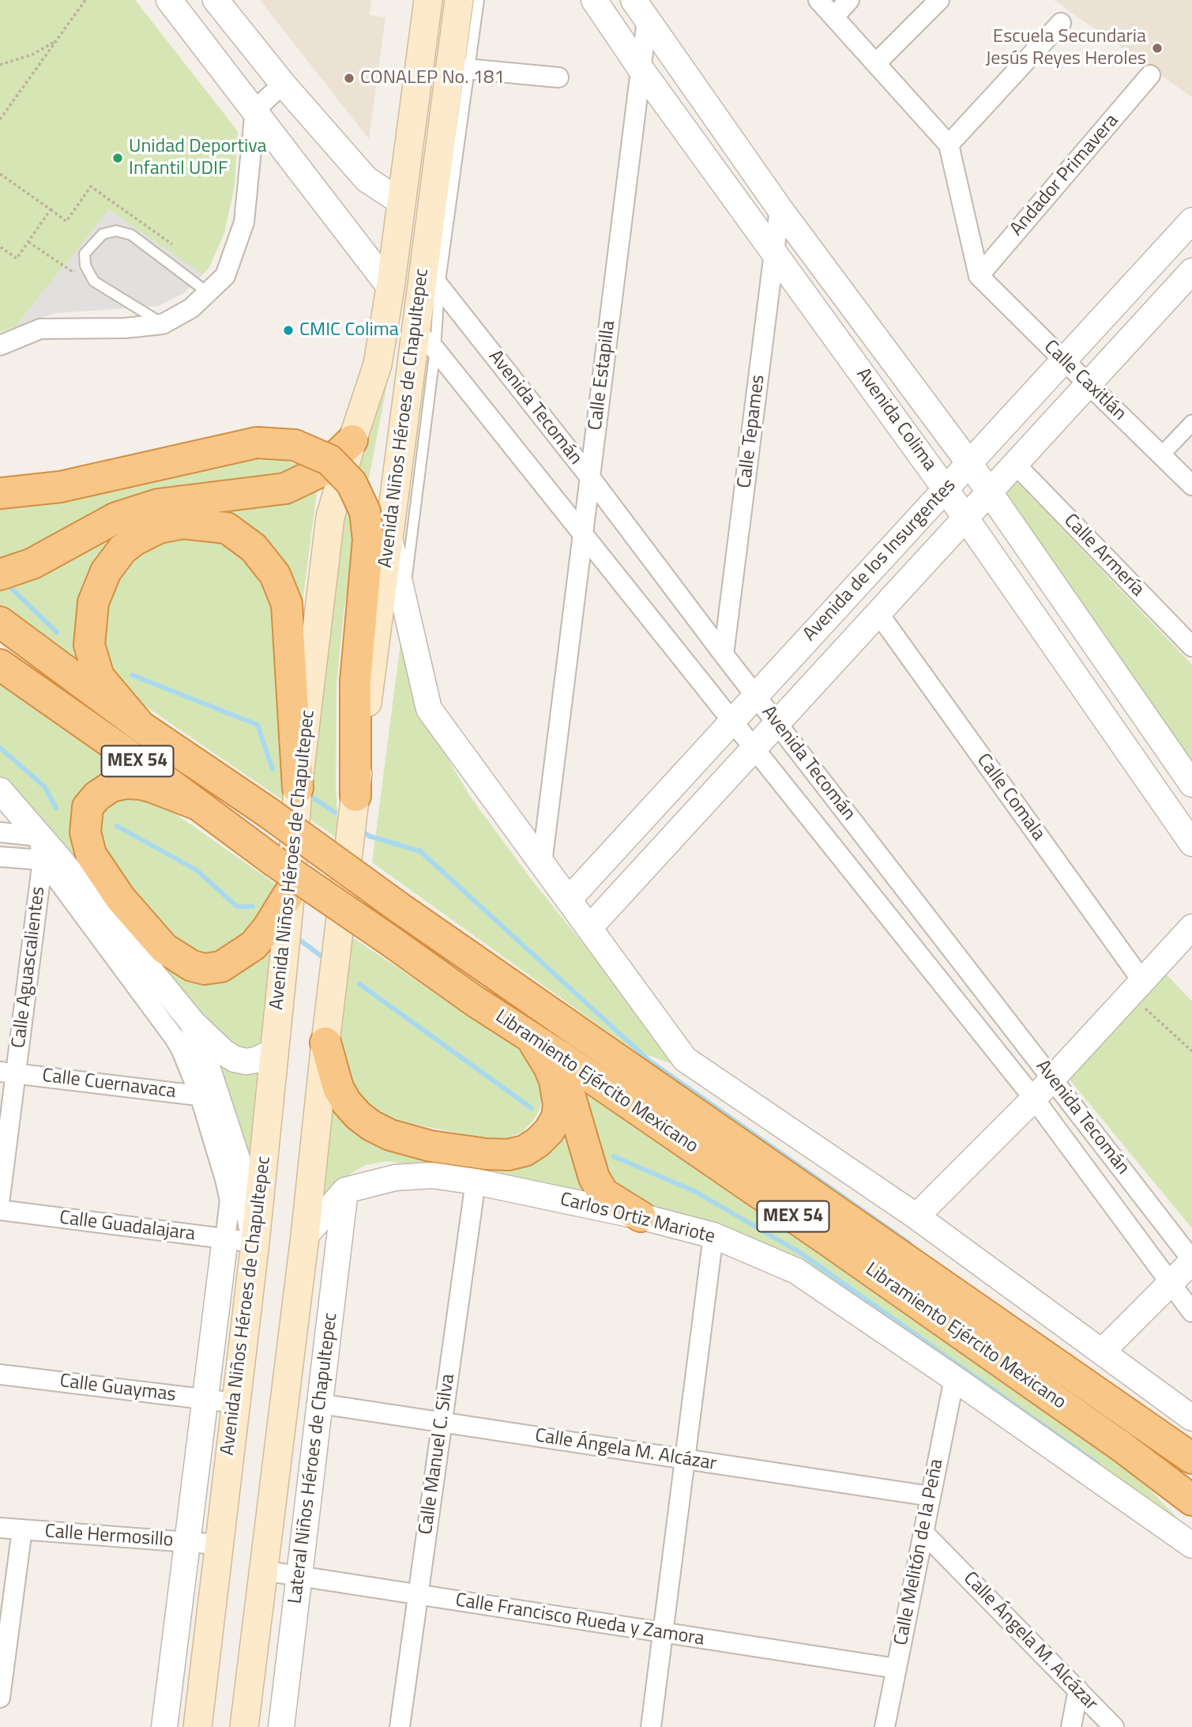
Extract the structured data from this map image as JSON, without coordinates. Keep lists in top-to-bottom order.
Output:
{
  "streets": {
    "highway": ["MEX 54", "Libramiento Ejército Mexicano"],
    "main road": ["Avenida Niños Héroes de Chapultepec"],
    "street": [
      "Andador Primavera",
      "Calle Estapilla",
      "Calle Caxitlán",
      "Avenida Tecomán",
      "Avenida Colima",
      "Calle Tepames",
      "Calle Armería",
      "Avenida de los Insurgentes",
      "Calle Comala",
      "Calle Aguascalientes",
      "Calle Cuernavaca",
      "Carlos Ortiz Mariote",
      "Calle Guadalajara",
      "Calle Guaymas",
      "Calle Ángela M. Alcázar",
      "Calle Manuel C. Silva",
      "Lateral Niños Héroes de Chapultepec",
      "Calle Hermosillo",
      "Calle Melitón de la Peña",
      "Calle Francisco Rueda y Zamora"
    ]
  },
  "crossings": [
    ["Andador Primavera", "Calle Caxitlán"],
    ["Calle Estapilla", "Avenida Tecomán"],
    ["Calle Estapilla", "Avenida Colima"],
    ["Calle Caxitlán", "Avenida de los Insurgentes"],
    ["Avenida Tecomán", "Avenida Niños Héroes de Chapultepec"],
    ["Avenida Tecomán", "Calle Tepames"],
    ["Avenida Tecomán", "Avenida de los Insurgentes"],
    ["Avenida Niños Héroes de Chapultepec", "Calle Guadalajara"],
    ["Avenida Niños Héroes de Chapultepec", "Calle Guaymas"],
    ["Avenida Niños Héroes de Chapultepec", "Calle Hermosillo"],
    ["Avenida Colima", "Calle Tepames"],
    ["Avenida Colima", "Avenida de los Insurgentes"],
    ["Calle Armería", "Avenida de los Insurgentes"],
    ["Avenida de los Insurgentes", "Calle Comala"],
    ["Calle Aguascalientes", "Calle Cuernavaca"],
    ["Carlos Ortiz Mariote", "Calle Manuel C. Silva"],
    ["Carlos Ortiz Mariote", "Lateral Niños Héroes de Chapultepec"],
    ["Carlos Ortiz Mariote", "Calle Melitón de la Peña"],
    ["Calle Ángela M. Alcázar", "Calle Manuel C. Silva"],
    ["Calle Ángela M. Alcázar", "Lateral Niños Héroes de Chapultepec"],
    ["Calle Ángela M. Alcázar", "Calle Melitón de la Peña"],
    ["Calle Manuel C. Silva", "Calle Francisco Rueda y Zamora"],
    ["Lateral Niños Héroes de Chapultepec", "Calle Francisco Rueda y Zamora"],
    ["Calle Melitón de la Peña", "Calle Francisco Rueda y Zamora"]
  ],
  "places": [
    "Escuela Secundaria Jesús Reyes Heroles",
    "CONALEP No. 181",
    "Unidad Deportiva Infantil UDIF",
    "CMIC Colima"
  ]
}
